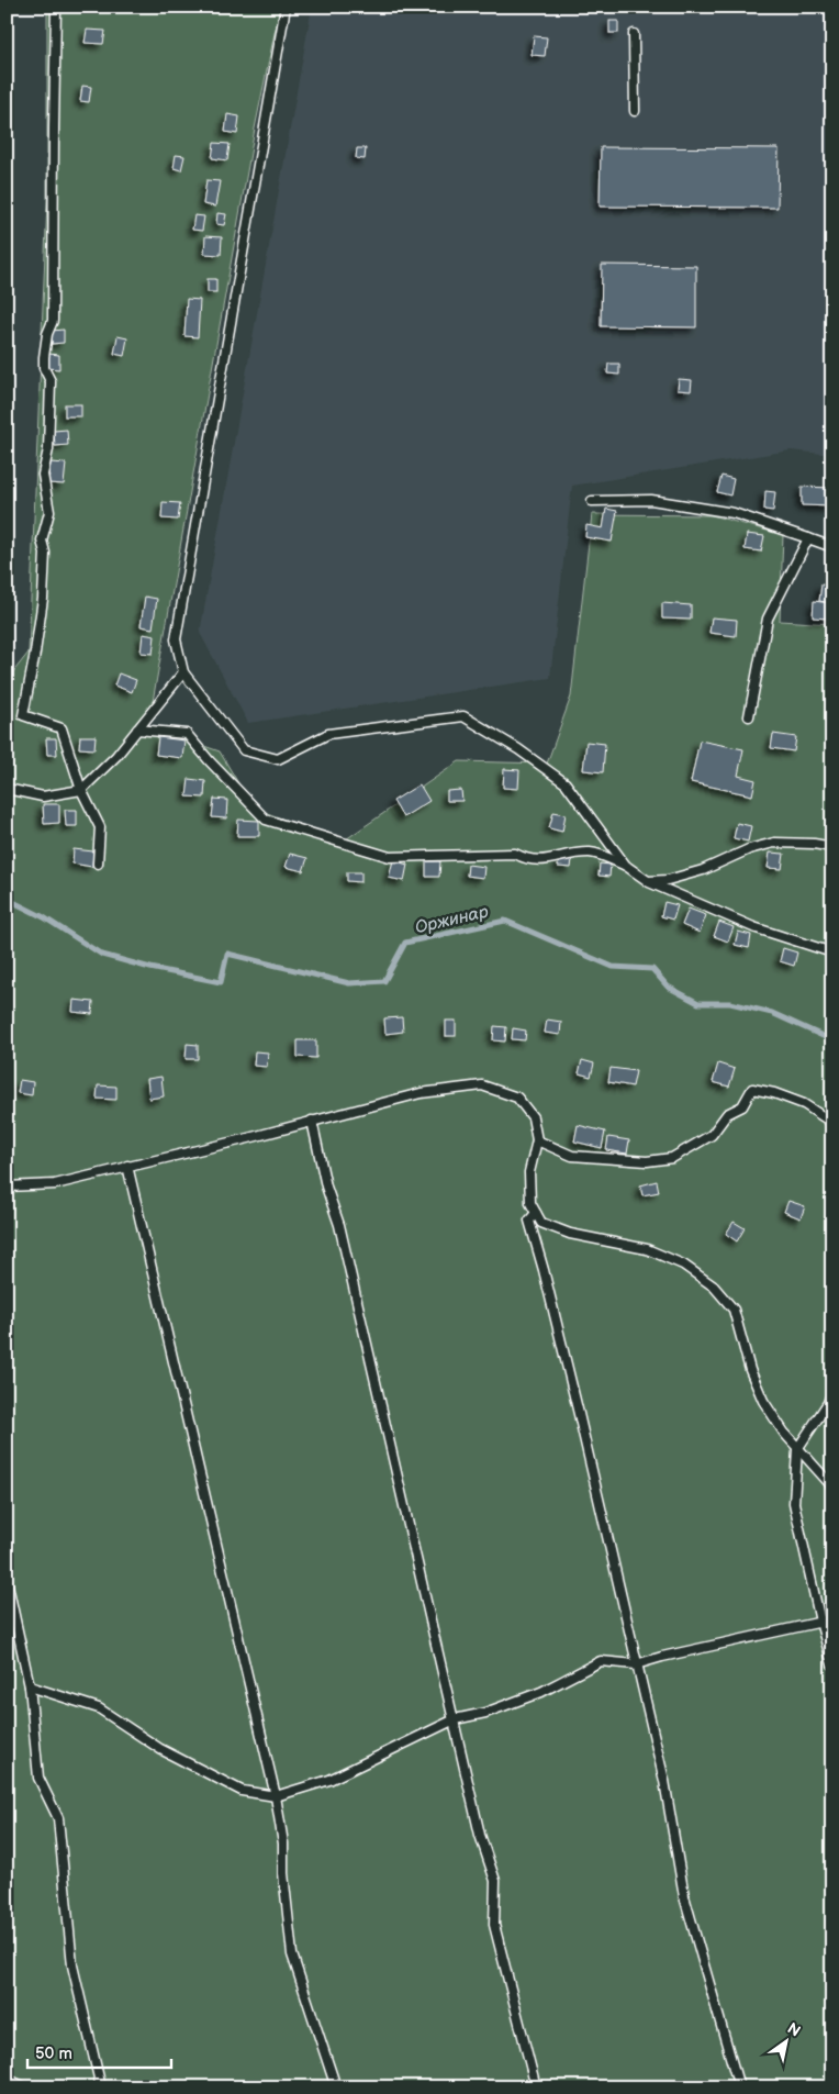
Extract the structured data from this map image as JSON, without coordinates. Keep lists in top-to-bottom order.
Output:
{
  "water": ["Оржинар"],
  "scale_bar": "50 m",
  "north": "top right"
}
